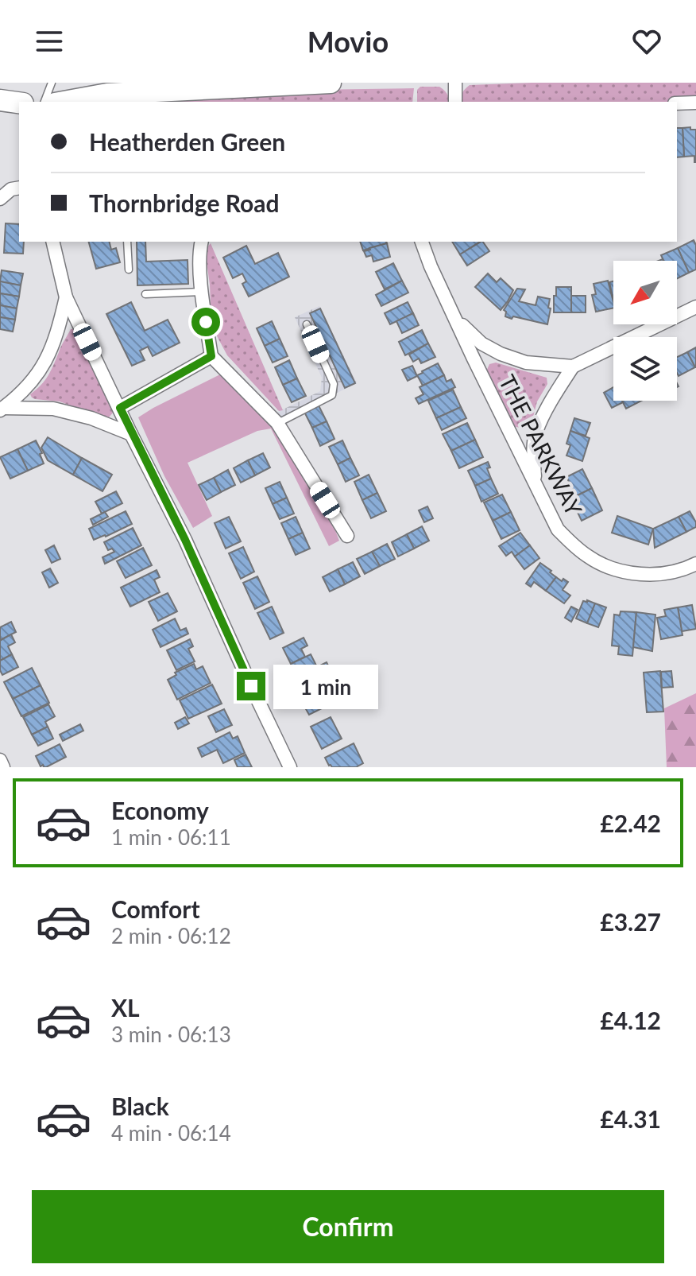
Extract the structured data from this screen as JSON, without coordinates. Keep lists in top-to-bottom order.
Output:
{
  "streets": {
    "street": ["THE PARKWAY"]
  },
  "north": "bottom left",
  "page": {
    "header": "Movio",
    "banner": ["Heatherden Green", "Thornbridge Road"],
    "bubble": "1 min",
    "list": [
      {
        "name": "Economy",
        "note": "1 min · 06:11",
        "value": "£2.42"
      },
      {
        "name": "Comfort",
        "note": "2 min · 06:12",
        "value": "£3.27"
      },
      {
        "name": "XL",
        "note": "3 min · 06:13",
        "value": "£4.12"
      },
      {
        "name": "Black",
        "note": "4 min · 06:14",
        "value": "£4.31"
      }
    ],
    "buttons": "Confirm"
  }
}
